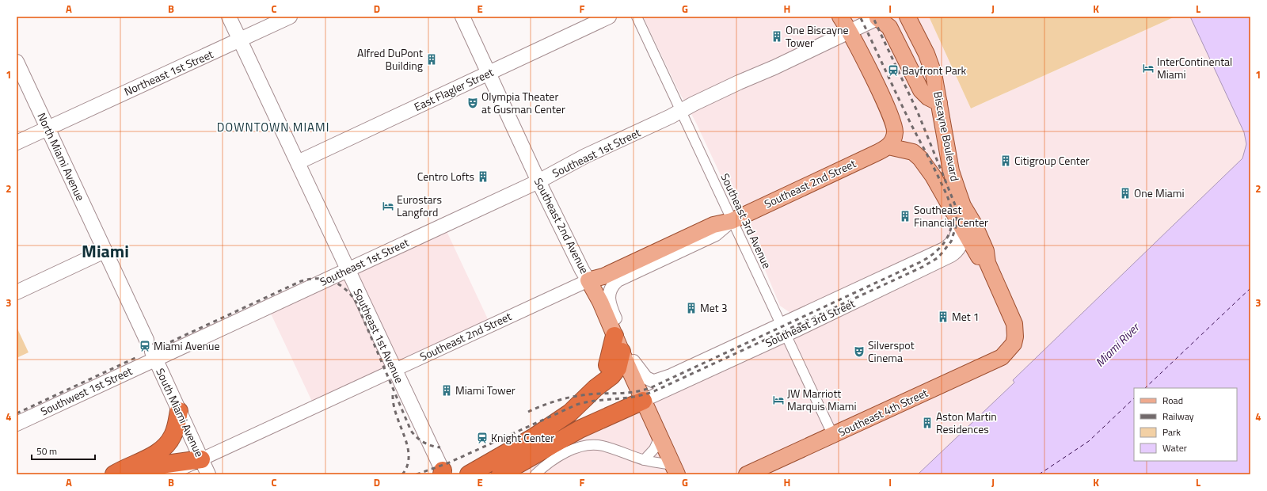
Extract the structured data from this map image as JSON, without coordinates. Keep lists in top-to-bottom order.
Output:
{
  "streets": {
    "main road": [
      "Northeast 1st Street",
      "East Flagler Street",
      "Biscayne Boulevard",
      "Southeast 1st Street",
      "North Miami Avenue",
      "Southeast 2nd Street",
      "Southeast 2nd Avenue",
      "Southeast 1st Avenue",
      "Southwest 1st Street",
      "South Miami Avenue",
      "Southeast 4th Street"
    ],
    "street": ["Southeast 3rd Avenue", "Southeast 3rd Street"]
  },
  "crossings": [
    ["Northeast 1st Street", "North Miami Avenue"],
    ["Northeast 1st Street", "Southeast 1st Avenue"],
    ["East Flagler Street", "Southeast 2nd Avenue"],
    ["East Flagler Street", "Southeast 1st Avenue"],
    ["Biscayne Boulevard", "Southeast 4th Street"],
    ["Southeast 1st Street", "Southeast 3rd Avenue"],
    ["Southeast 1st Street", "Southeast 2nd Avenue"],
    ["Southeast 1st Street", "Southeast 1st Avenue"],
    ["Southeast 1st Street", "Southwest 1st Street"],
    ["Southeast 1st Street", "South Miami Avenue"],
    ["North Miami Avenue", "South Miami Avenue"],
    ["Southeast 2nd Street", "Southeast 3rd Avenue"],
    ["Southeast 2nd Street", "Southeast 2nd Avenue"],
    ["Southeast 2nd Street", "Southeast 1st Avenue"],
    ["Southeast 2nd Street", "South Miami Avenue"],
    ["Southeast 3rd Avenue", "Southeast 3rd Street"],
    ["Southeast 3rd Avenue", "Southeast 4th Street"],
    ["Southeast 2nd Avenue", "Southeast 3rd Street"],
    ["Southwest 1st Street", "South Miami Avenue"]
  ],
  "districts": ["DOWNTOWN MIAMI", "Miami"],
  "water": ["Miami River"],
  "places": {
    "building": [
      "One Biscayne Tower",
      "Alfred DuPont Building",
      "Citigroup Center",
      "Centro Lofts",
      "One Miami",
      "Southeast Financial Center",
      "Met 3",
      "Met 1",
      "Miami Tower",
      "Aston Martin Residences"
    ],
    "hotel": ["InterContinental Miami", "Eurostars Langford", "JW Marriott Marquis Miami"],
    "station": ["Bayfront Park", "Miami Avenue", "Knight Center"],
    "theatre": ["Olympia Theater at Gusman Center", "Silverspot Cinema"]
  },
  "legend": [
    "Road",
    "Railway",
    "Park",
    "Water"
  ],
  "scale_bar": "50 m",
  "grid": {
    "columns": [
      "A",
      "B",
      "C",
      "D",
      "E",
      "F",
      "G",
      "H",
      "I",
      "J",
      "K",
      "L"
    ],
    "rows": [
      "1",
      "2",
      "3",
      "4"
    ]
  }
}
